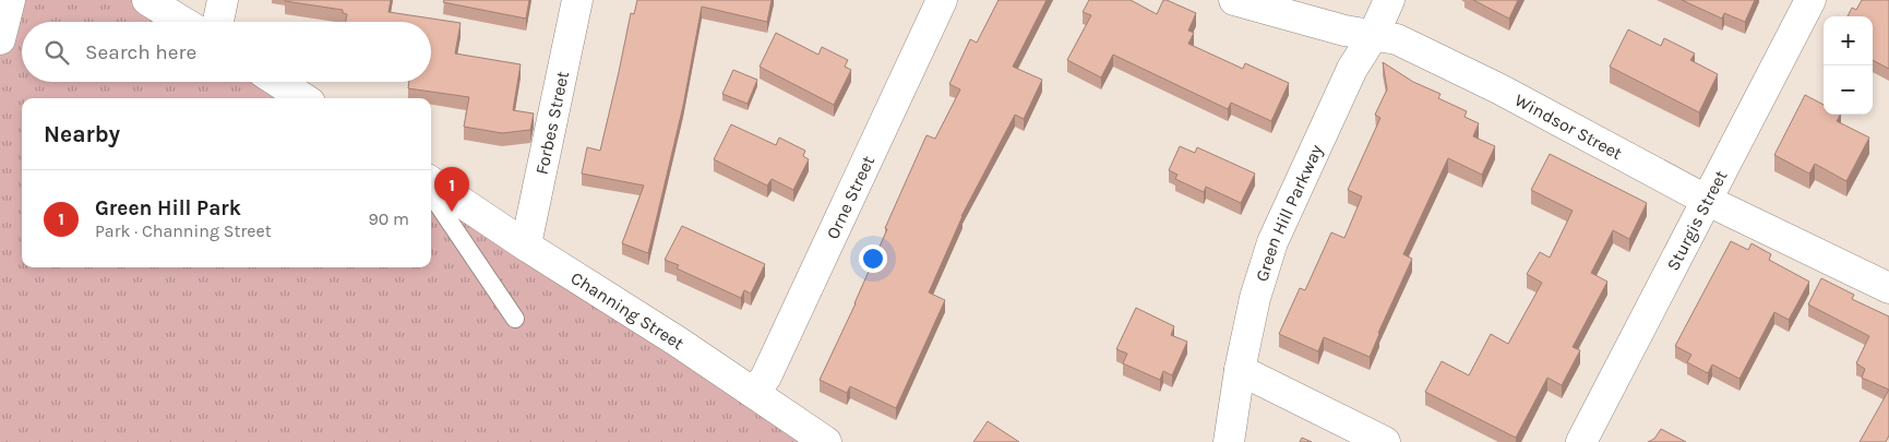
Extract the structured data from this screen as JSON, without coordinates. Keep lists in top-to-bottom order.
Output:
{
  "streets": {
    "street": [
      "Forbes Street",
      "Windsor Street",
      "Orne Street",
      "Green Hill Parkway",
      "Sturgis Street",
      "Channing Street"
    ]
  },
  "crossings": [
    ["Forbes Street", "Channing Street"],
    ["Windsor Street", "Green Hill Parkway"],
    ["Windsor Street", "Sturgis Street"],
    ["Orne Street", "Channing Street"]
  ],
  "page": {
    "map_buttons": ["+", "−"],
    "search": "Search here",
    "heading": "Nearby",
    "pins": "1",
    "list": [
      {
        "mark": "1",
        "name": "Green Hill Park",
        "note": "Park · Channing Street",
        "value": "90 m"
      }
    ]
  }
}
